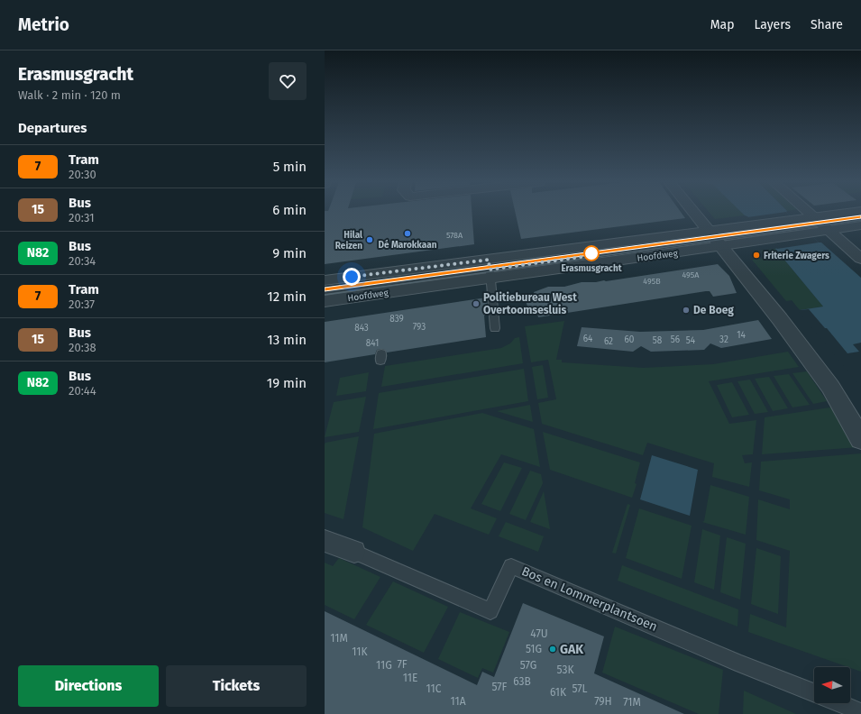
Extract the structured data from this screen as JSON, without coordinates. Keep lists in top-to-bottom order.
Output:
{
  "streets": {
    "street": ["Hoofdweg", "Bos en Lommerplantsoen"]
  },
  "places": [
    "Dé Marokkaan",
    "Hilal Reizen",
    "Erasmusgracht",
    "Friterie Zwagers",
    "Politiebureau West Overtoomsesluis",
    "De Boeg",
    "GAK"
  ],
  "lines": ["tram line 7"],
  "house_numbers": [
    "578A",
    "495A",
    "495B",
    "839",
    "793",
    "843",
    "14",
    "64",
    "60",
    "56",
    "32",
    "58",
    "54",
    "62",
    "841",
    "47U",
    "11M",
    "51G",
    "11K",
    "7F",
    "11G",
    "57G",
    "53K",
    "11E",
    "63B",
    "57F",
    "11C",
    "57L",
    "61K",
    "11A",
    "79H",
    "71M"
  ],
  "north": "left",
  "page": {
    "header": "Metrio",
    "nav": ["Map", "Layers", "Share"],
    "heading": [
      ["Erasmusgracht", "Walk · 2 min · 120 m"],
      "Departures"
    ],
    "list": [
      {
        "mark": "7",
        "name": "Tram",
        "note": "20:30",
        "value": "5 min"
      },
      {
        "mark": "15",
        "name": "Bus",
        "note": "20:31",
        "value": "6 min"
      },
      {
        "mark": "N82",
        "name": "Bus",
        "note": "20:34",
        "value": "9 min"
      },
      {
        "mark": "7",
        "name": "Tram",
        "note": "20:37",
        "value": "12 min"
      },
      {
        "mark": "15",
        "name": "Bus",
        "note": "20:38",
        "value": "13 min"
      },
      {
        "mark": "N82",
        "name": "Bus",
        "note": "20:44",
        "value": "19 min"
      }
    ],
    "buttons": ["Directions", "Tickets"]
  }
}
